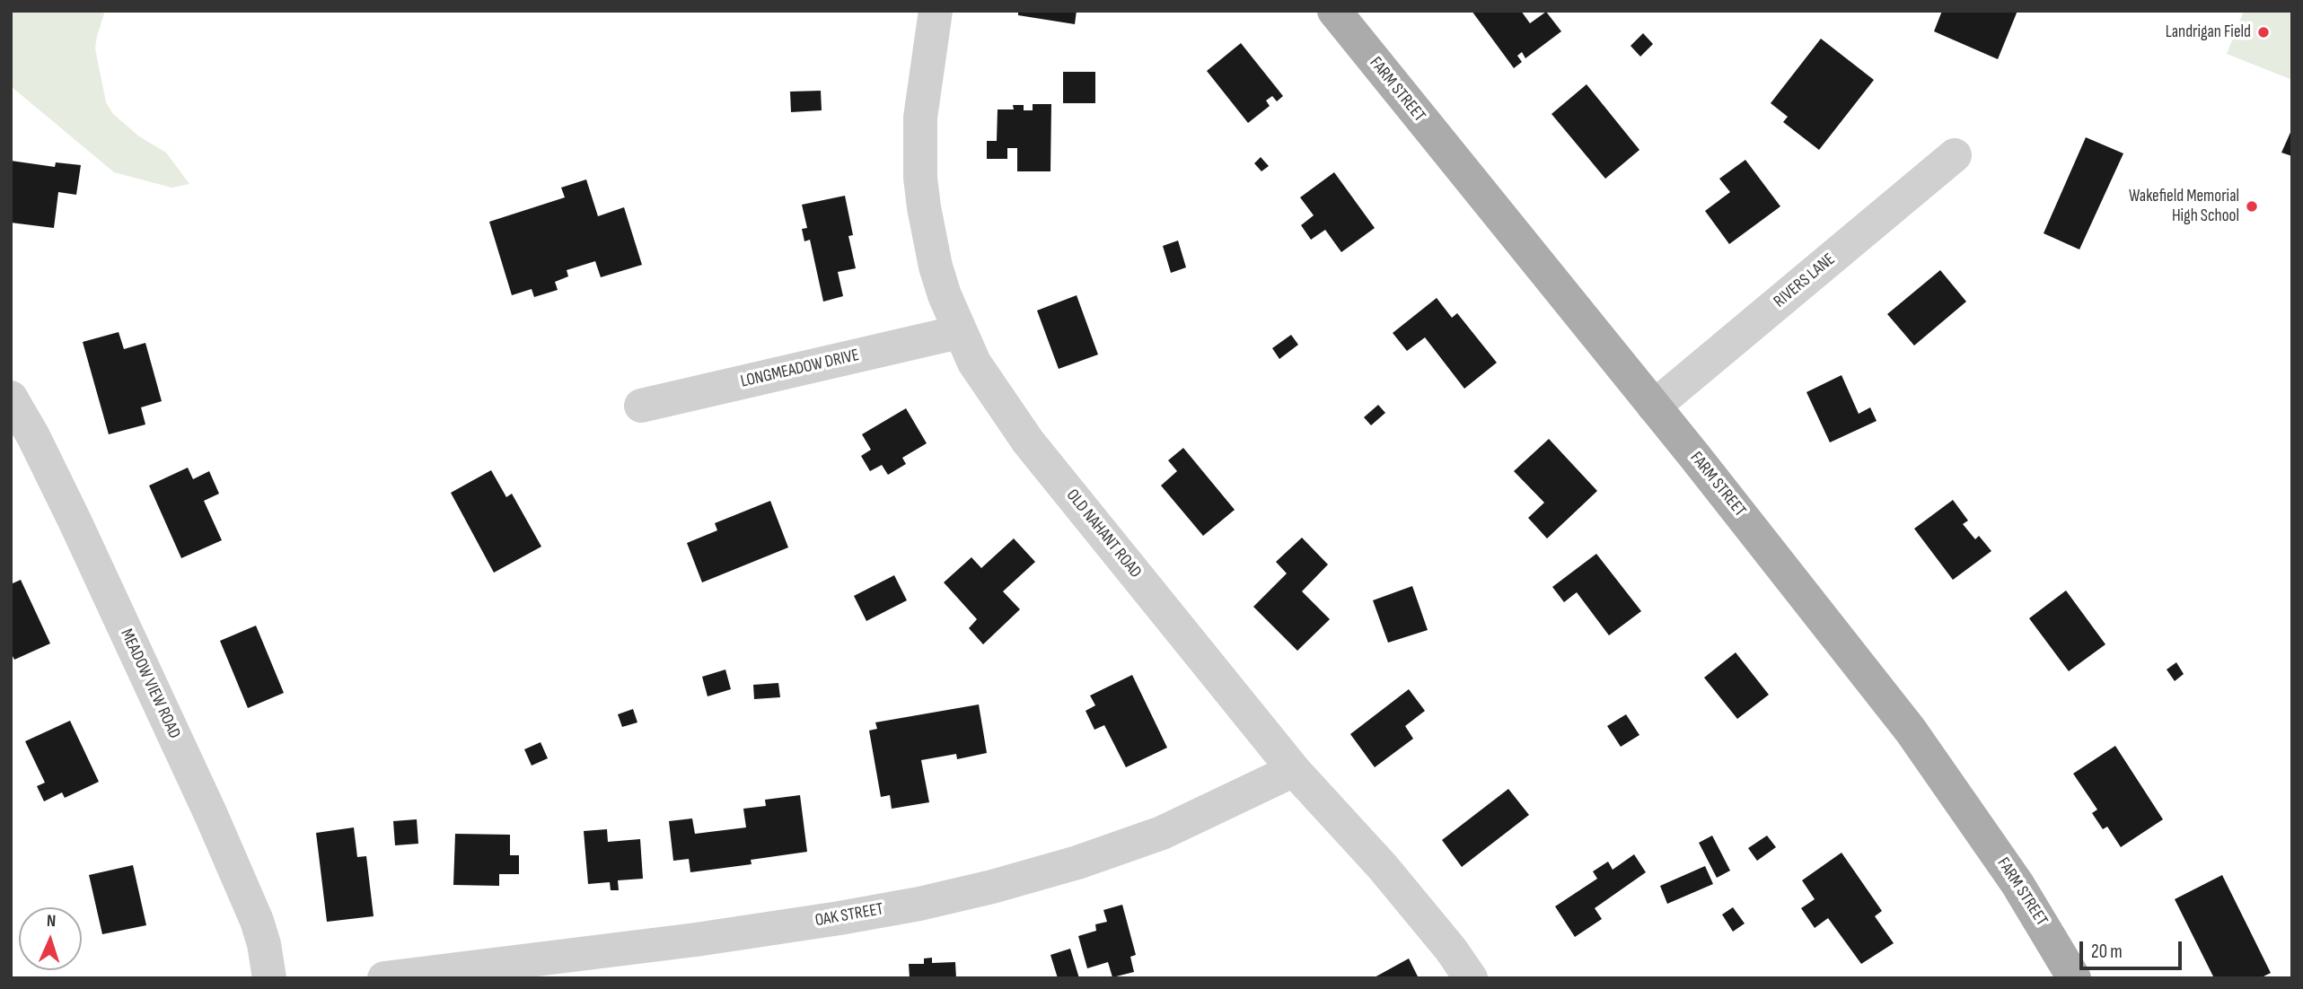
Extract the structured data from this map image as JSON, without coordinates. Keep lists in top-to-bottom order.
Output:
{
  "streets": {
    "main road": ["FARM STREET"],
    "street": [
      "RIVERS LANE",
      "LONGMEADOW DRIVE",
      "OLD NAHANT ROAD",
      "MEADOW VIEW ROAD",
      "OAK STREET"
    ]
  },
  "crossings": [
    ["FARM STREET", "RIVERS LANE"],
    ["LONGMEADOW DRIVE", "OLD NAHANT ROAD"],
    ["OLD NAHANT ROAD", "OAK STREET"]
  ],
  "places": ["Landrigan Field", "Wakefield Memorial High School"],
  "scale_bar": "20 m",
  "north": "top"
}
